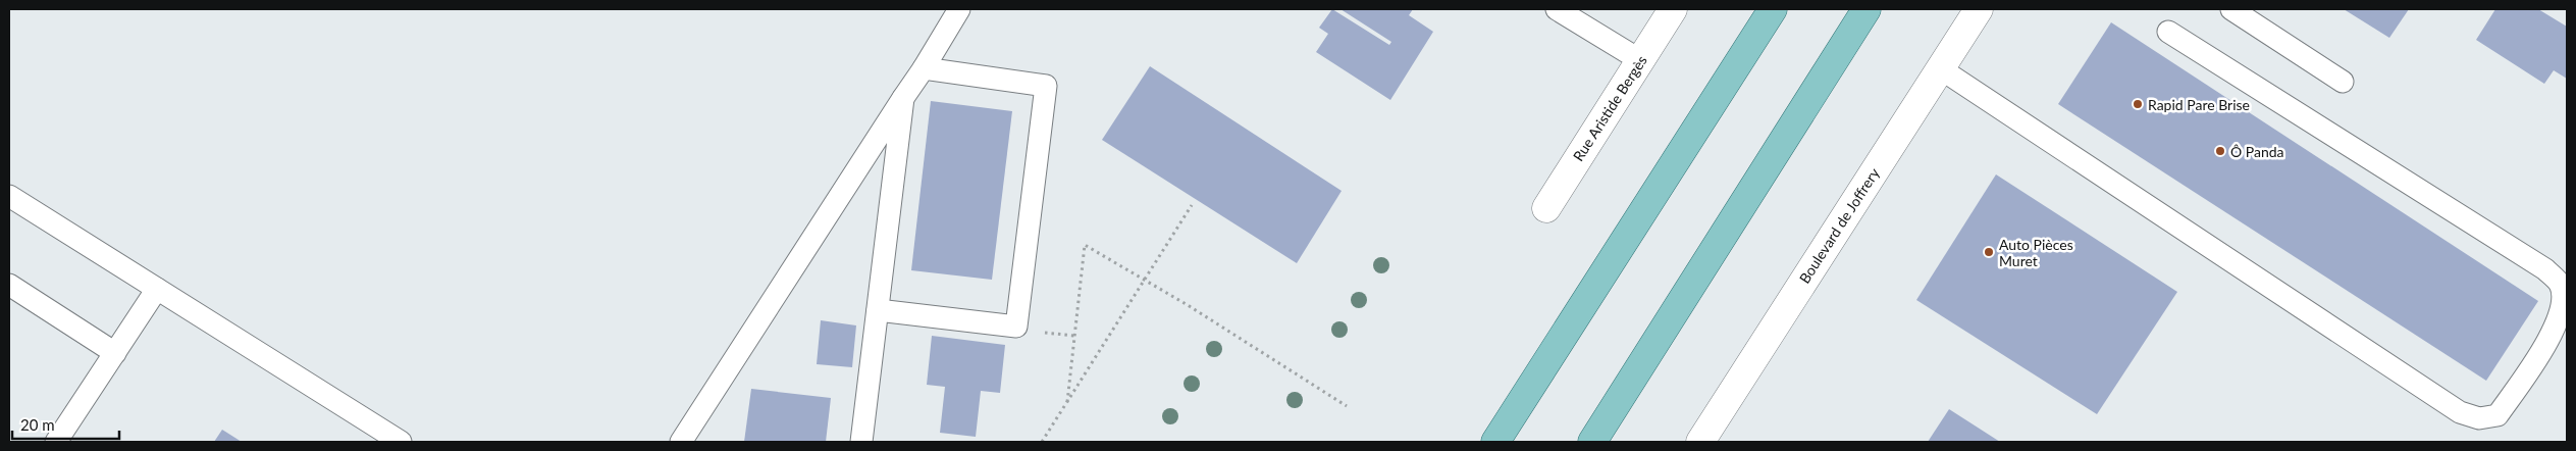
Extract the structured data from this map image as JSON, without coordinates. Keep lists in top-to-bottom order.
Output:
{
  "streets": {
    "street": ["Rue Aristide Bergès", "Boulevard de Joffrery"]
  },
  "places": ["Rapid Pare Brise", "Ô Panda", "Auto Pièces Muret"],
  "scale_bar": "20 m"
}
